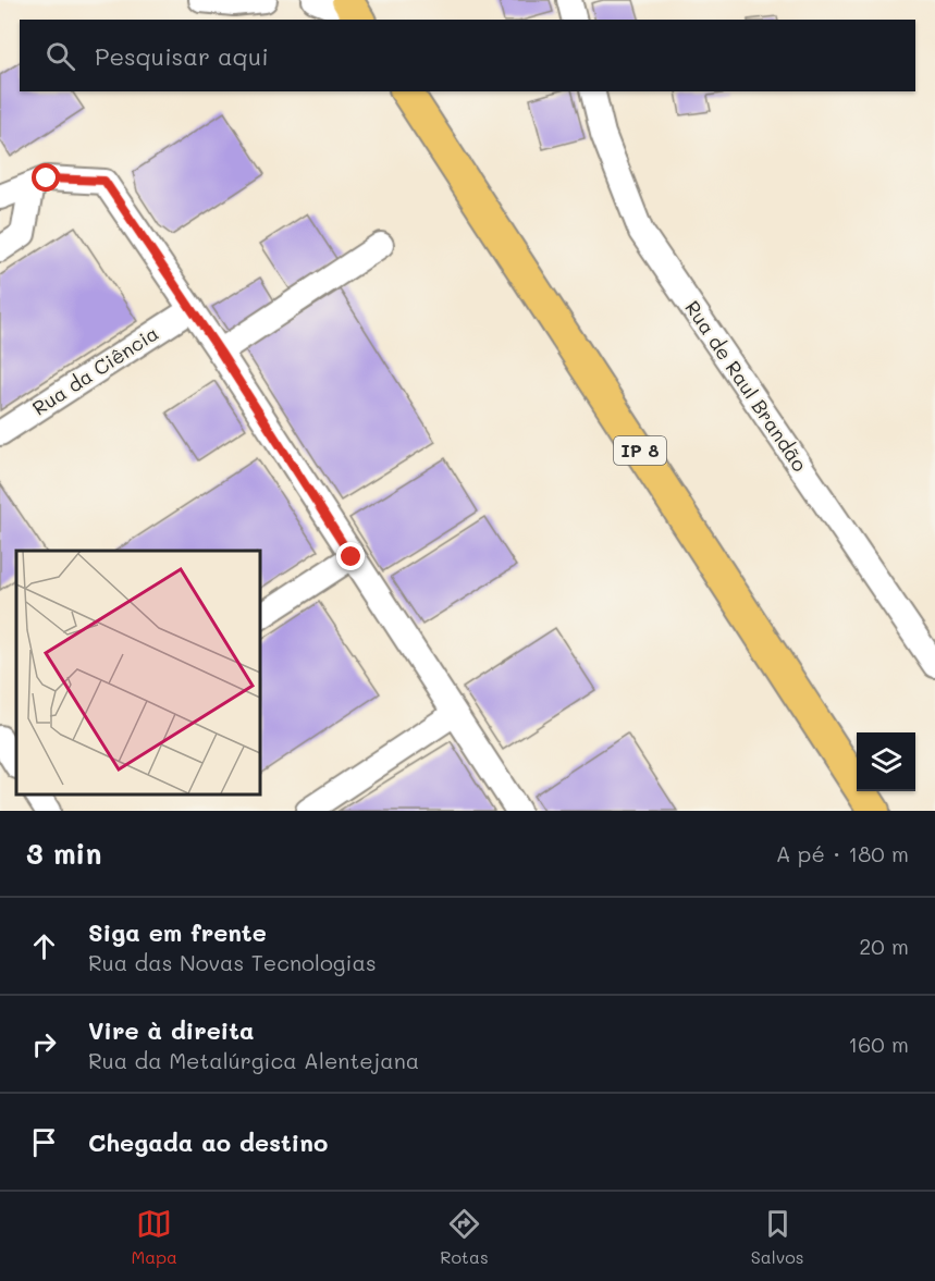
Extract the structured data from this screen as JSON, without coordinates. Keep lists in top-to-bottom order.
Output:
{
  "streets": {
    "main road": ["IP 8"],
    "street": ["Rua da Ciência", "Rua de Raul Brandão"]
  },
  "page": {
    "search": "Pesquisar aqui",
    "heading": ["3 min", "A pé · 180 m"],
    "list": [
      ["Siga em frente", "Rua das Novas Tecnologias", "20 m"],
      ["Vire à direita", "Rua da Metalúrgica Alentejana", "160 m"],
      "Chegada ao destino"
    ],
    "nav": ["Mapa", "Rotas", "Salvos"]
  }
}
